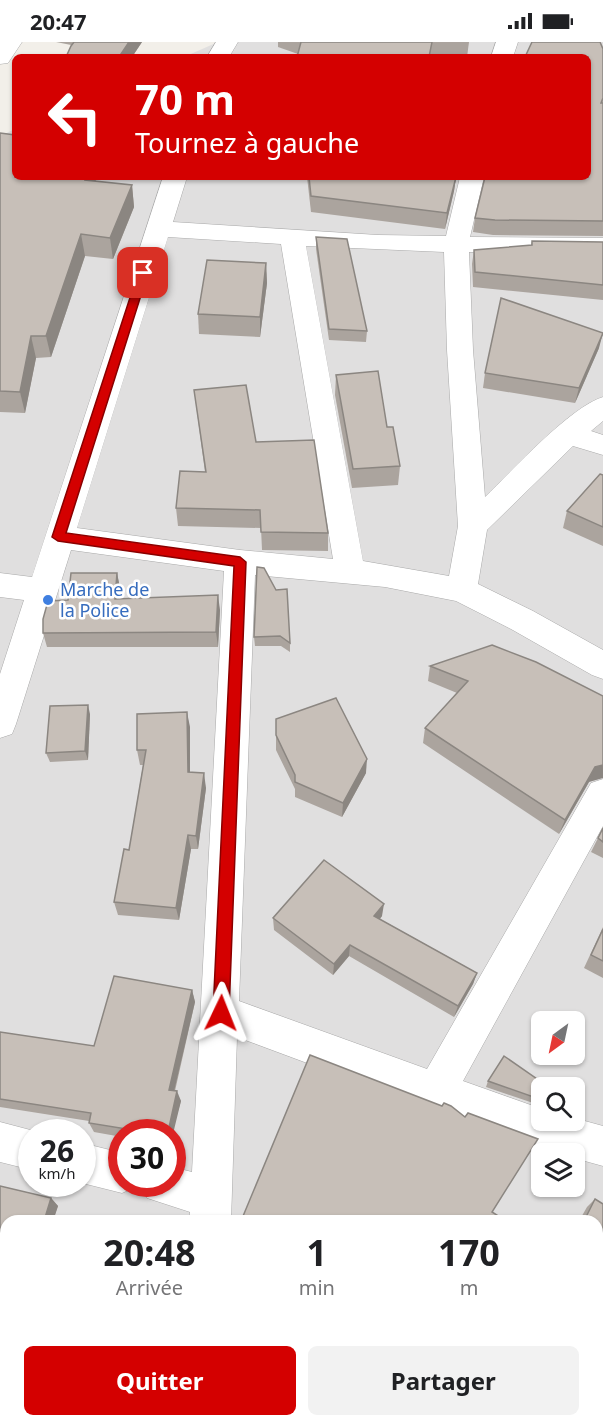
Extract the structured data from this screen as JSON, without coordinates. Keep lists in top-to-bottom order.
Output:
{
  "places": ["Marche de la Police"],
  "north": "bottom left",
  "page": {
    "status": "20:47",
    "turn": ["70 m", "Tournez à gauche"],
    "speed": "26 km/h",
    "limit": "30",
    "eta": [
      "20:48",
      "Arrivée",
      "1",
      "min",
      "170",
      "m"
    ],
    "buttons": ["Quitter", "Partager"]
  }
}
